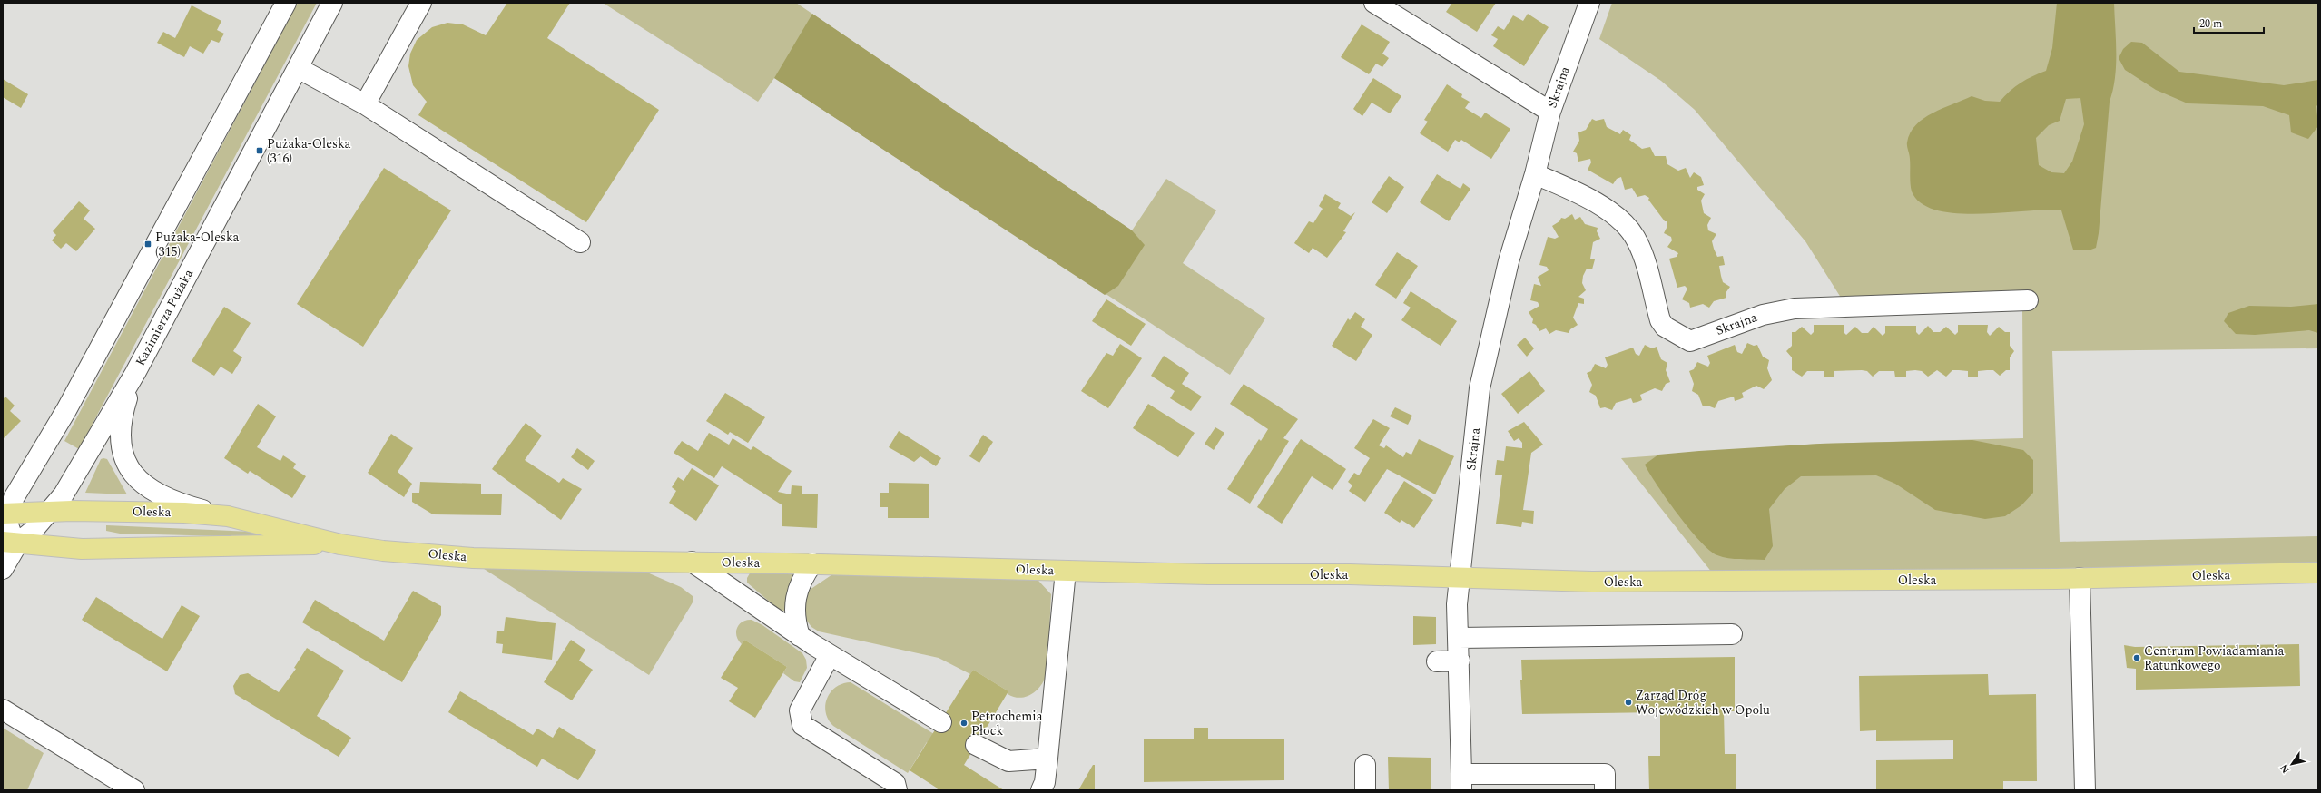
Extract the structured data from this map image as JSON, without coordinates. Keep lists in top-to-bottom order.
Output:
{
  "streets": {
    "main road": ["Oleska"],
    "street": ["Skrajna", "Kazimierza Pużaka"]
  },
  "crossings": [
    ["Skrajna", "Oleska"],
    ["Kazimierza Pużaka", "Oleska"]
  ],
  "places": {
    "transit": ["Pużaka-Oleska (316)", "Pużaka-Oleska (315)"],
    "other": ["Centrum Powiadamiania Ratunkowego", "Zarząd Dróg Wojewódzkich w Opolu", "Petrochemia Płock"]
  },
  "scale_bar": "20 m",
  "north": "bottom left"
}
